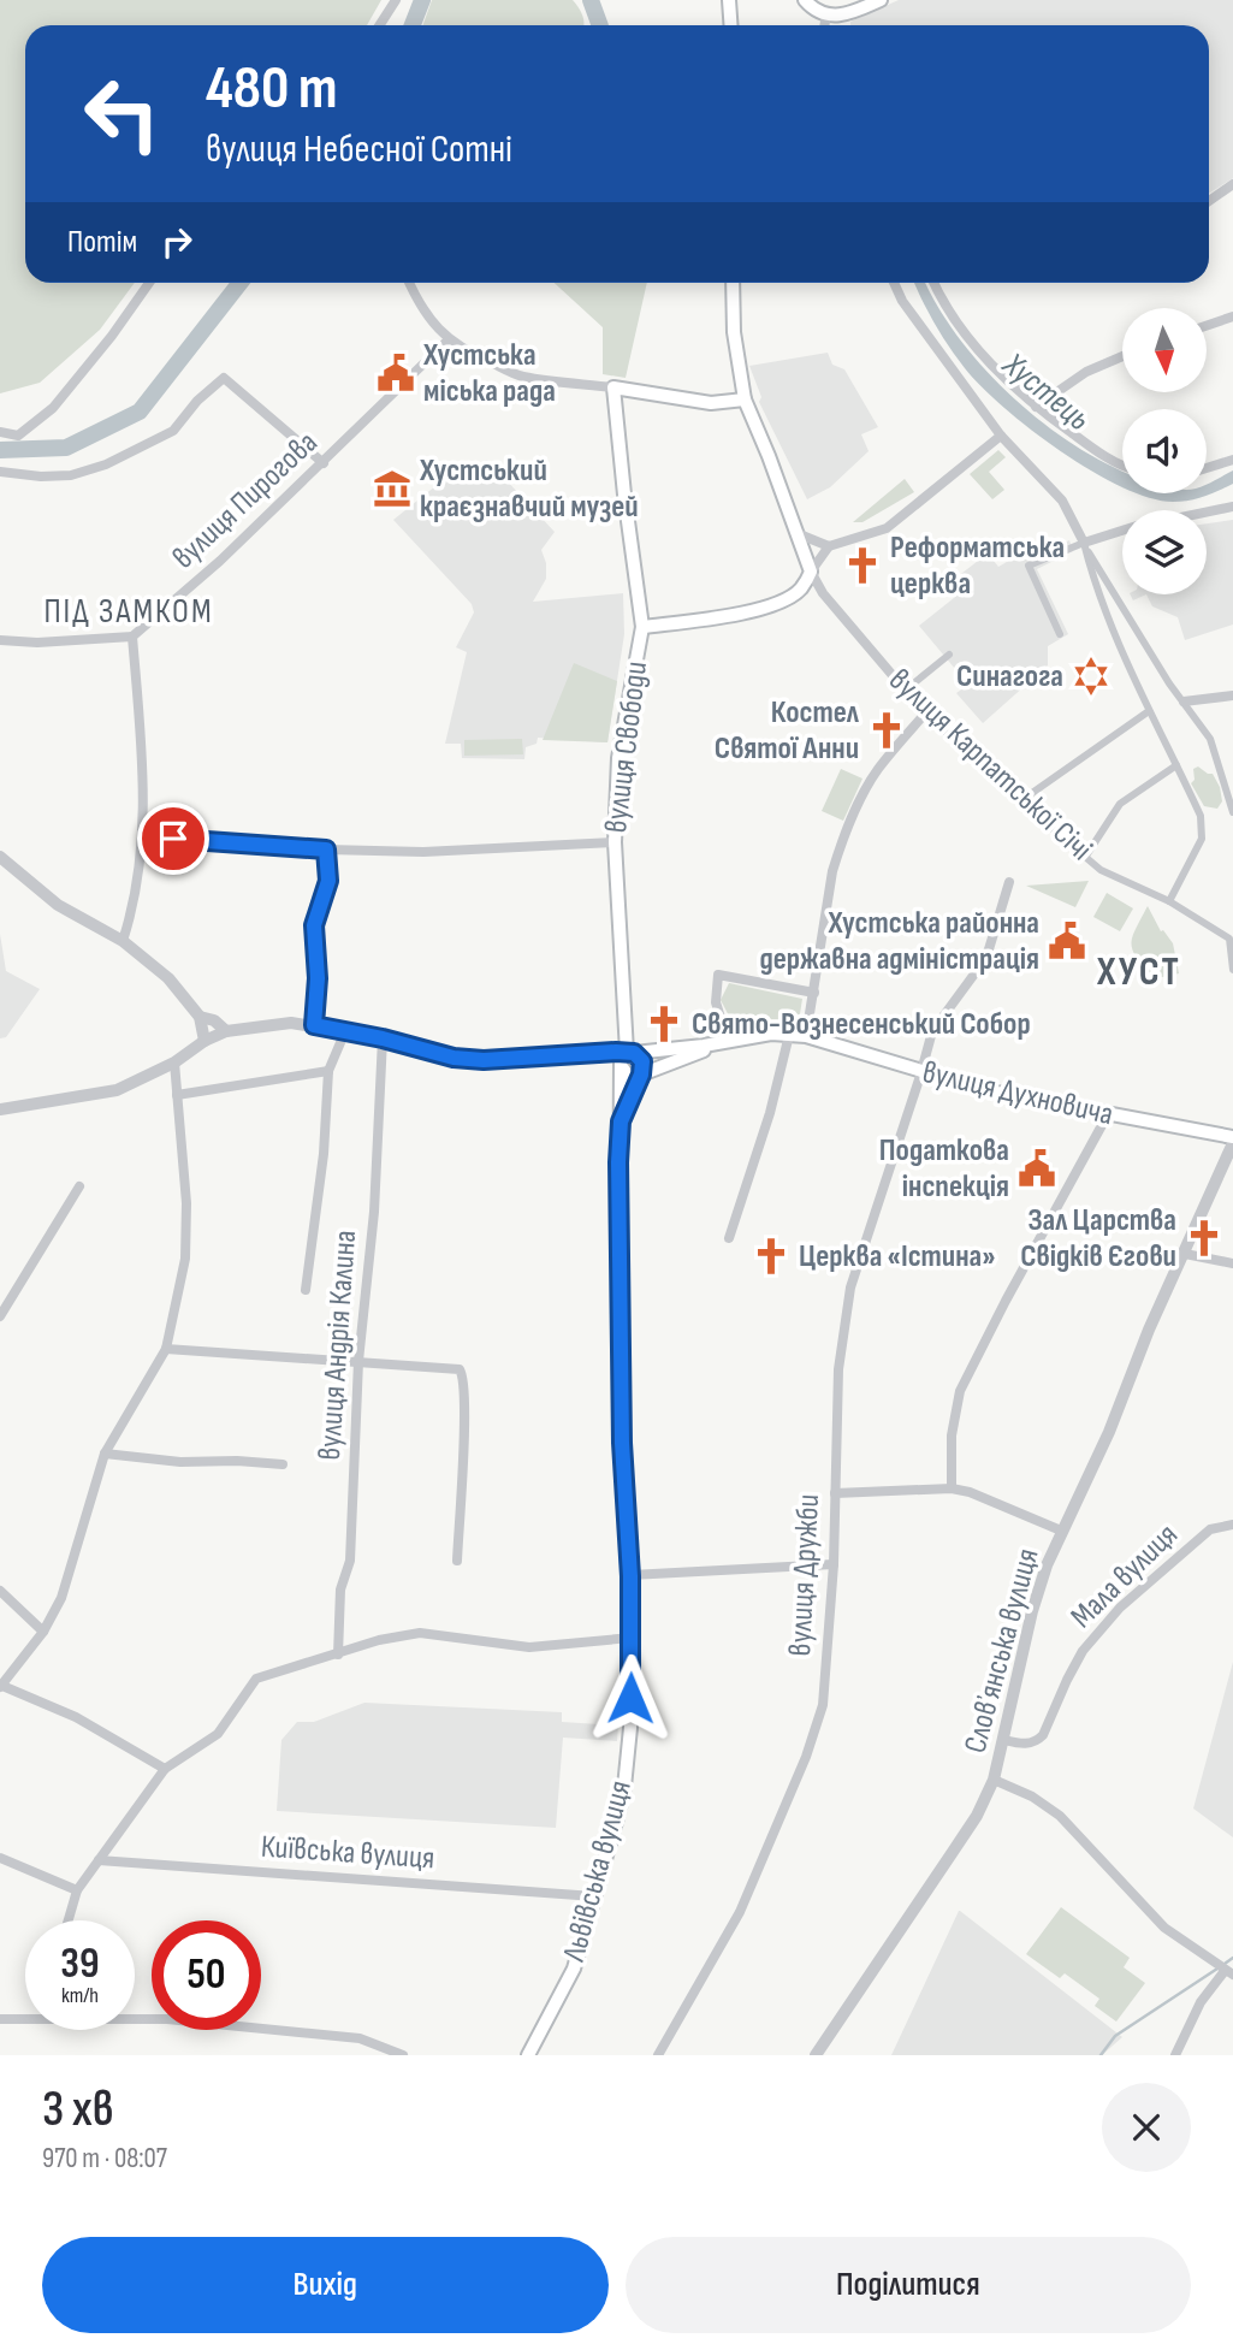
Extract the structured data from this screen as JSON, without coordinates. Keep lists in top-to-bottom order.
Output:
{
  "streets": {
    "main road": [
      "вулиця Свободи",
      "вулиця Карпатської Січі",
      "вулиця Духновича",
      "Львівська вулиця"
    ],
    "street": [
      "вулиця Пирогова",
      "вулиця Андрія Калина",
      "вулиця Дружби",
      "Мала вулиця",
      "Словʼянська вулиця",
      "Київська вулиця"
    ]
  },
  "crossings": [
    ["вулиця Свободи", "вулиця Карпатської Січі"],
    ["вулиця Свободи", "Львівська вулиця"],
    ["вулиця Духновича", "вулиця Дружби"],
    ["Мала вулиця", "Словʼянська вулиця"],
    ["Київська вулиця", "Львівська вулиця"]
  ],
  "districts": ["ПІД ЗАМКОМ", "ХУСТ"],
  "water": ["Хустець"],
  "places": {
    "public building": ["Хустська міська рада", "Хустська районна державна адміністрація", "Податкова інспекція"],
    "museum": ["Хустський краєзнавчий музей"],
    "church": [
      "Реформатська церква",
      "Костел Святої Анни",
      "Свято-Вознесенський Собор",
      "Зал Царства Свідків Єгови",
      "Церква «Істина»"
    ],
    "synagogue": ["Синагога"]
  },
  "north": "bottom",
  "page": {
    "turn": ["480 m", "вулиця Небесної Сотні"],
    "then": "Потім",
    "speed": "39 km/h",
    "limit": "50",
    "heading": ["3 хв", "970 m · 08:07"],
    "buttons": ["Вихід", "Поділитися"]
  }
}
